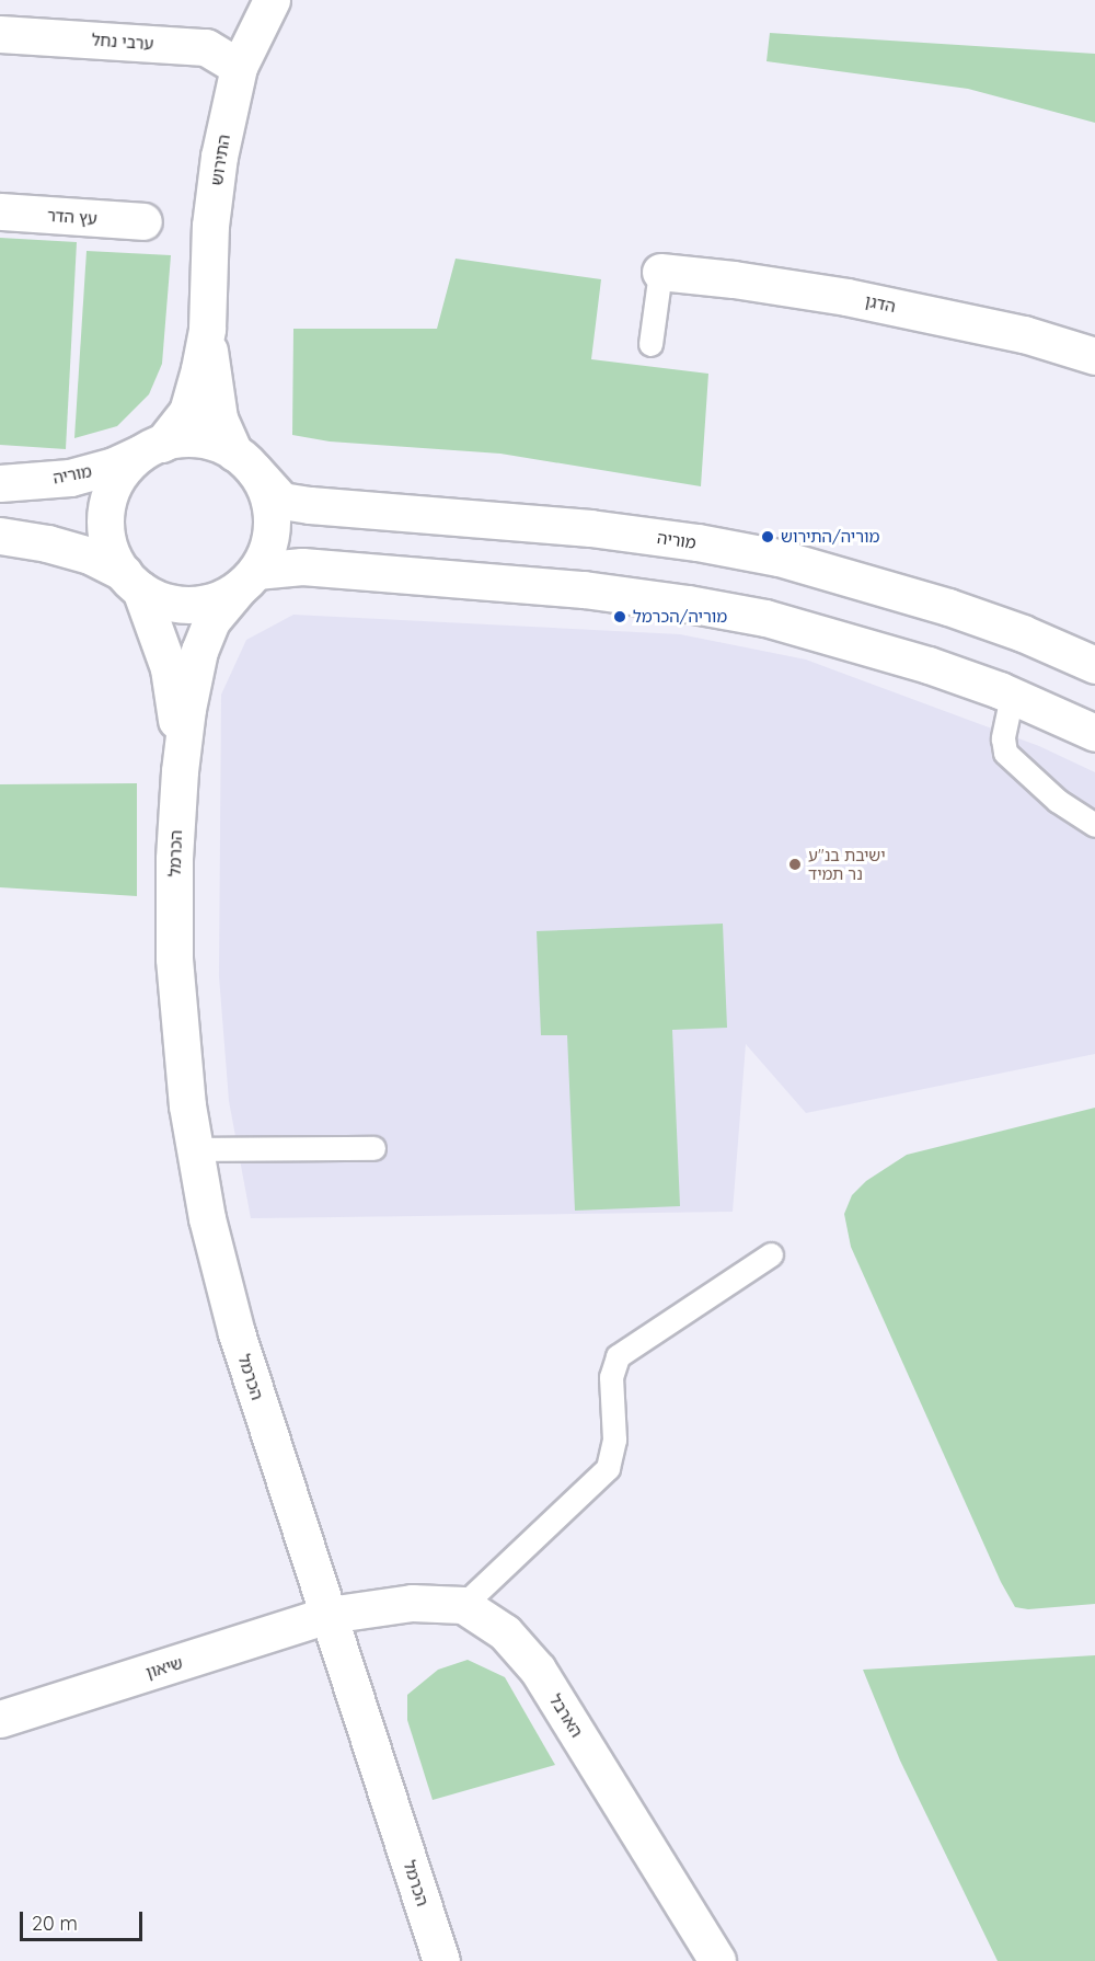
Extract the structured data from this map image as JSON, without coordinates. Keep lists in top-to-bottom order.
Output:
{
  "streets": {
    "street": [
      "ערבי נחל",
      "התירוש",
      "עץ הדר",
      "הדגן",
      "מוריה",
      "הכרמל",
      "שיאון",
      "הארבל"
    ]
  },
  "crossings": [
    ["ערבי נחל", "התירוש"],
    ["התירוש", "מוריה"],
    ["התירוש", "הכרמל"],
    ["מוריה", "הכרמל"],
    ["הכרמל", "שיאון"],
    ["הכרמל", "הארבל"],
    ["שיאון", "הארבל"]
  ],
  "places": ["מוריה/התירוש", "מוריה/הכרמל", "ישיבת בנ\"ע נר תמיד"],
  "scale_bar": "20 m"
}
